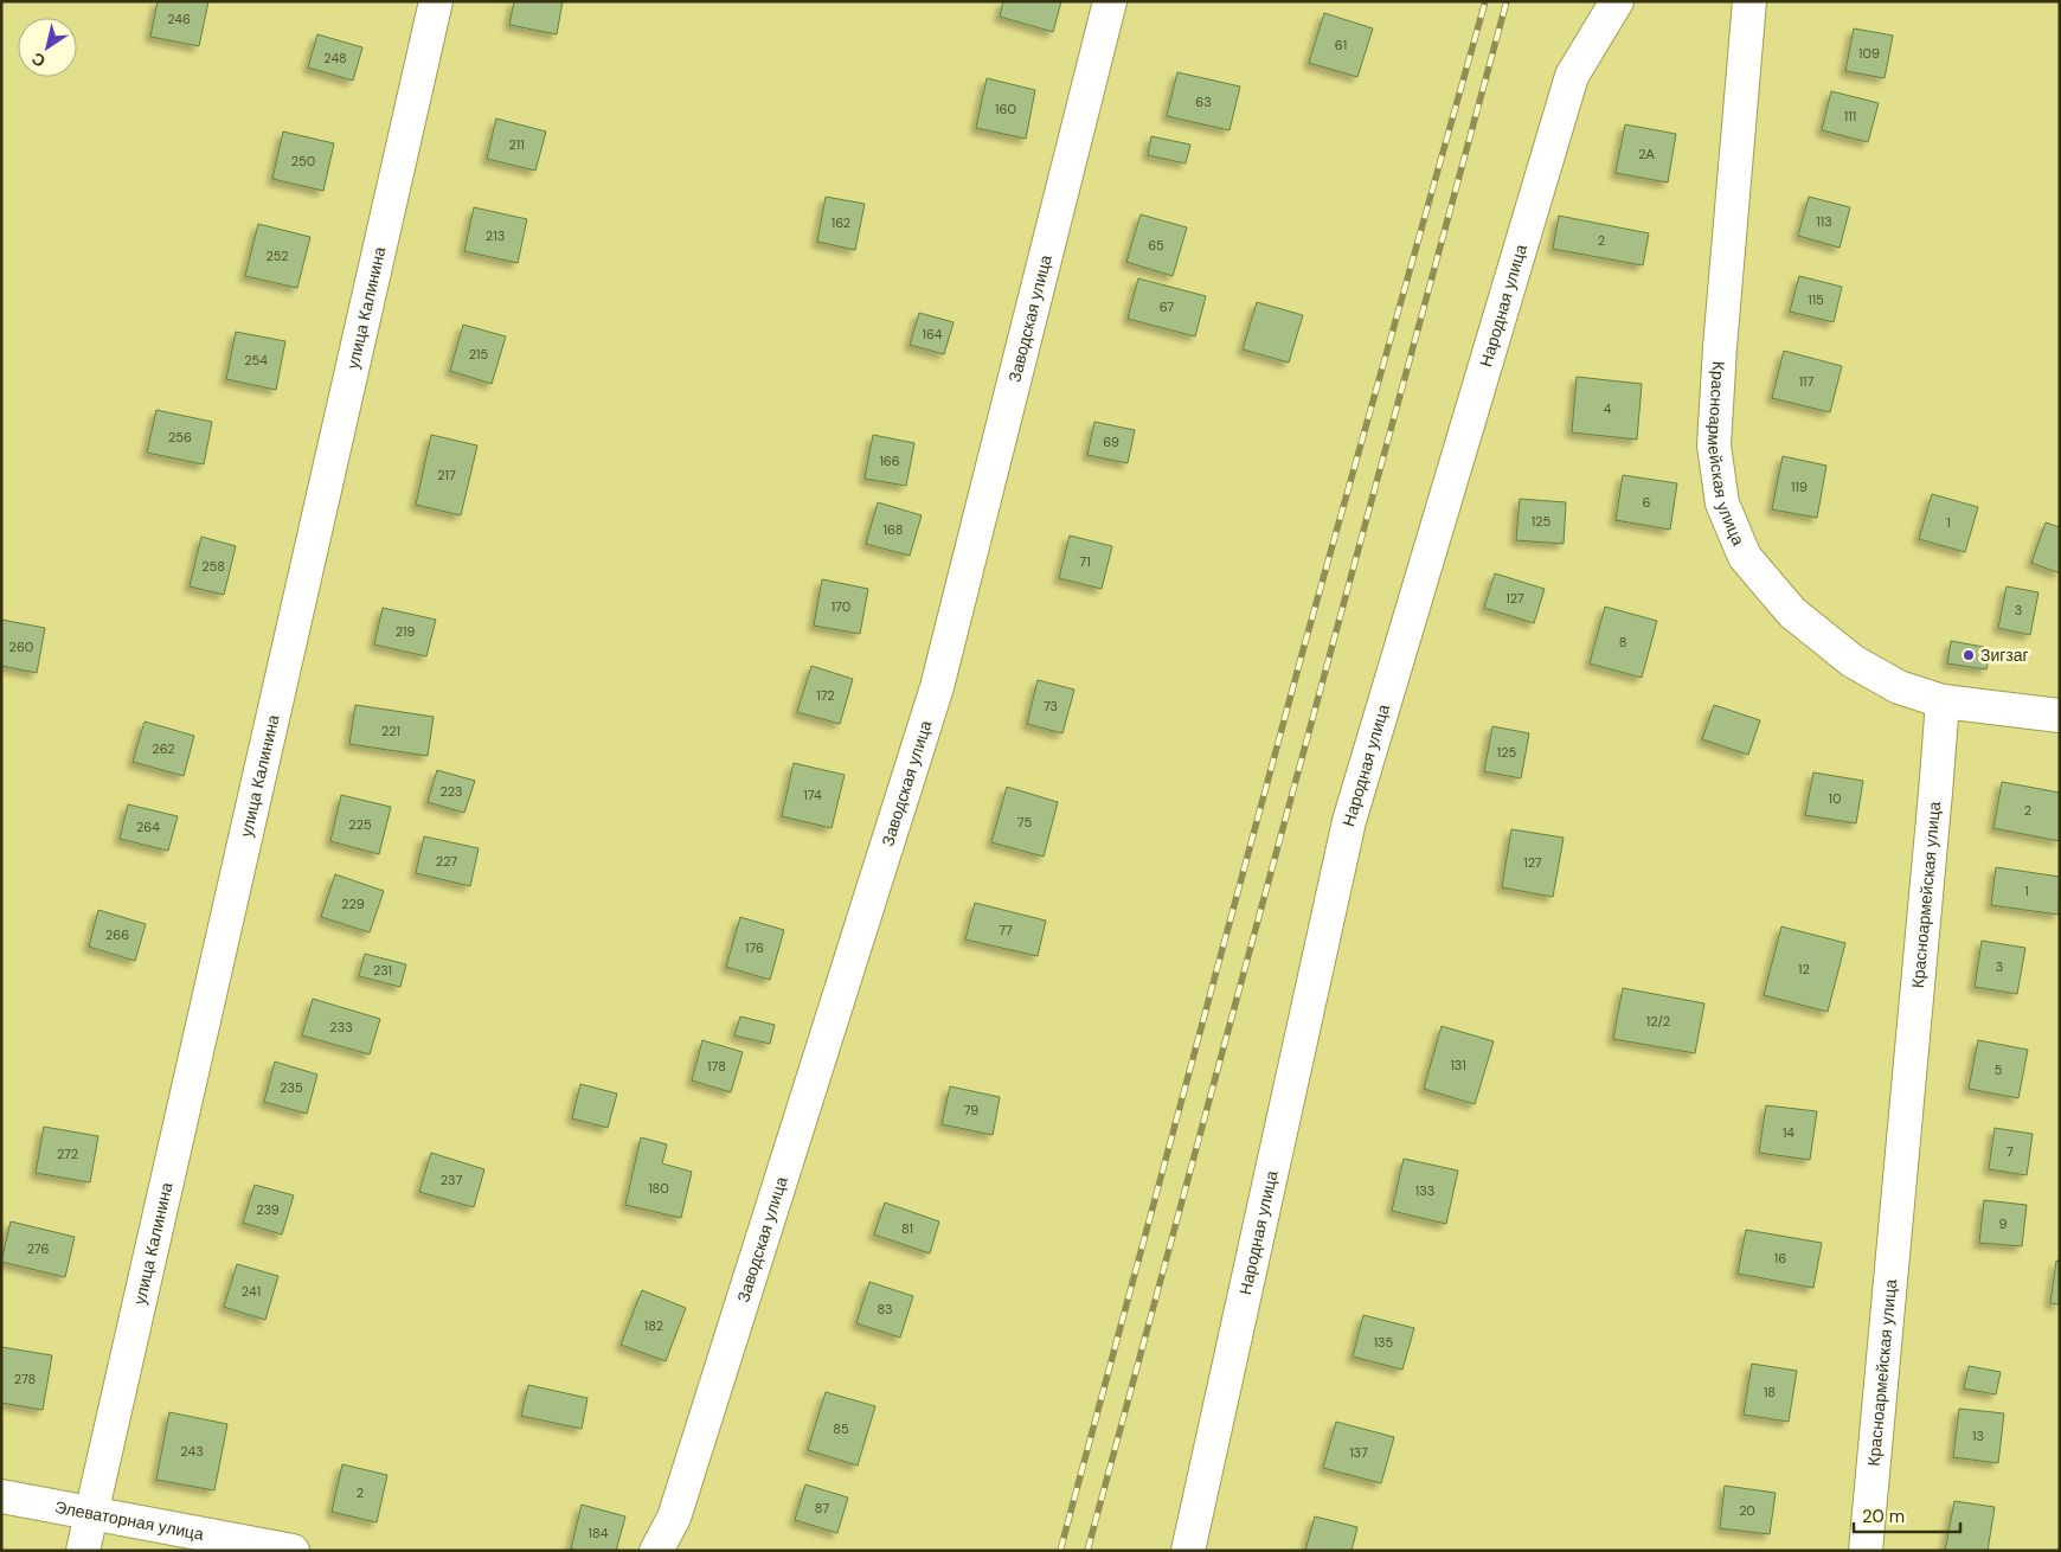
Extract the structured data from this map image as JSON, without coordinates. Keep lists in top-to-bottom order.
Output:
{
  "streets": {
    "street": [
      "Народная улица",
      "улица Калинина",
      "Заводская улица",
      "Красноармейская улица",
      "Элеваторная улица"
    ]
  },
  "crossings": [
    ["улица Калинина", "Элеваторная улица"]
  ],
  "places": ["Зигзаг"],
  "house_numbers": [
    "246",
    "61",
    "109",
    "248",
    "63",
    "160",
    "111",
    "211",
    "2А",
    "250",
    "113",
    "162",
    "213",
    "2",
    "65",
    "252",
    "115",
    "67",
    "164",
    "215",
    "254",
    "117",
    "4",
    "256",
    "69",
    "166",
    "217",
    "119",
    "6",
    "125",
    "1",
    "168",
    "71",
    "258",
    "127",
    "170",
    "3",
    "219",
    "8",
    "260",
    "172",
    "73",
    "221",
    "262",
    "125",
    "223",
    "174",
    "10",
    "2",
    "75",
    "225",
    "264",
    "227",
    "127",
    "1",
    "229",
    "77",
    "266",
    "176",
    "3",
    "12",
    "231",
    "12/2",
    "233",
    "131",
    "178",
    "5",
    "235",
    "79",
    "14",
    "7",
    "272",
    "237",
    "180",
    "133",
    "239",
    "9",
    "81",
    "276",
    "16",
    "241",
    "83",
    "182",
    "135",
    "278",
    "18",
    "85",
    "13",
    "243",
    "137",
    "2",
    "87",
    "20",
    "184"
  ],
  "scale_bar": "20 m",
  "north": "bottom left"
}
